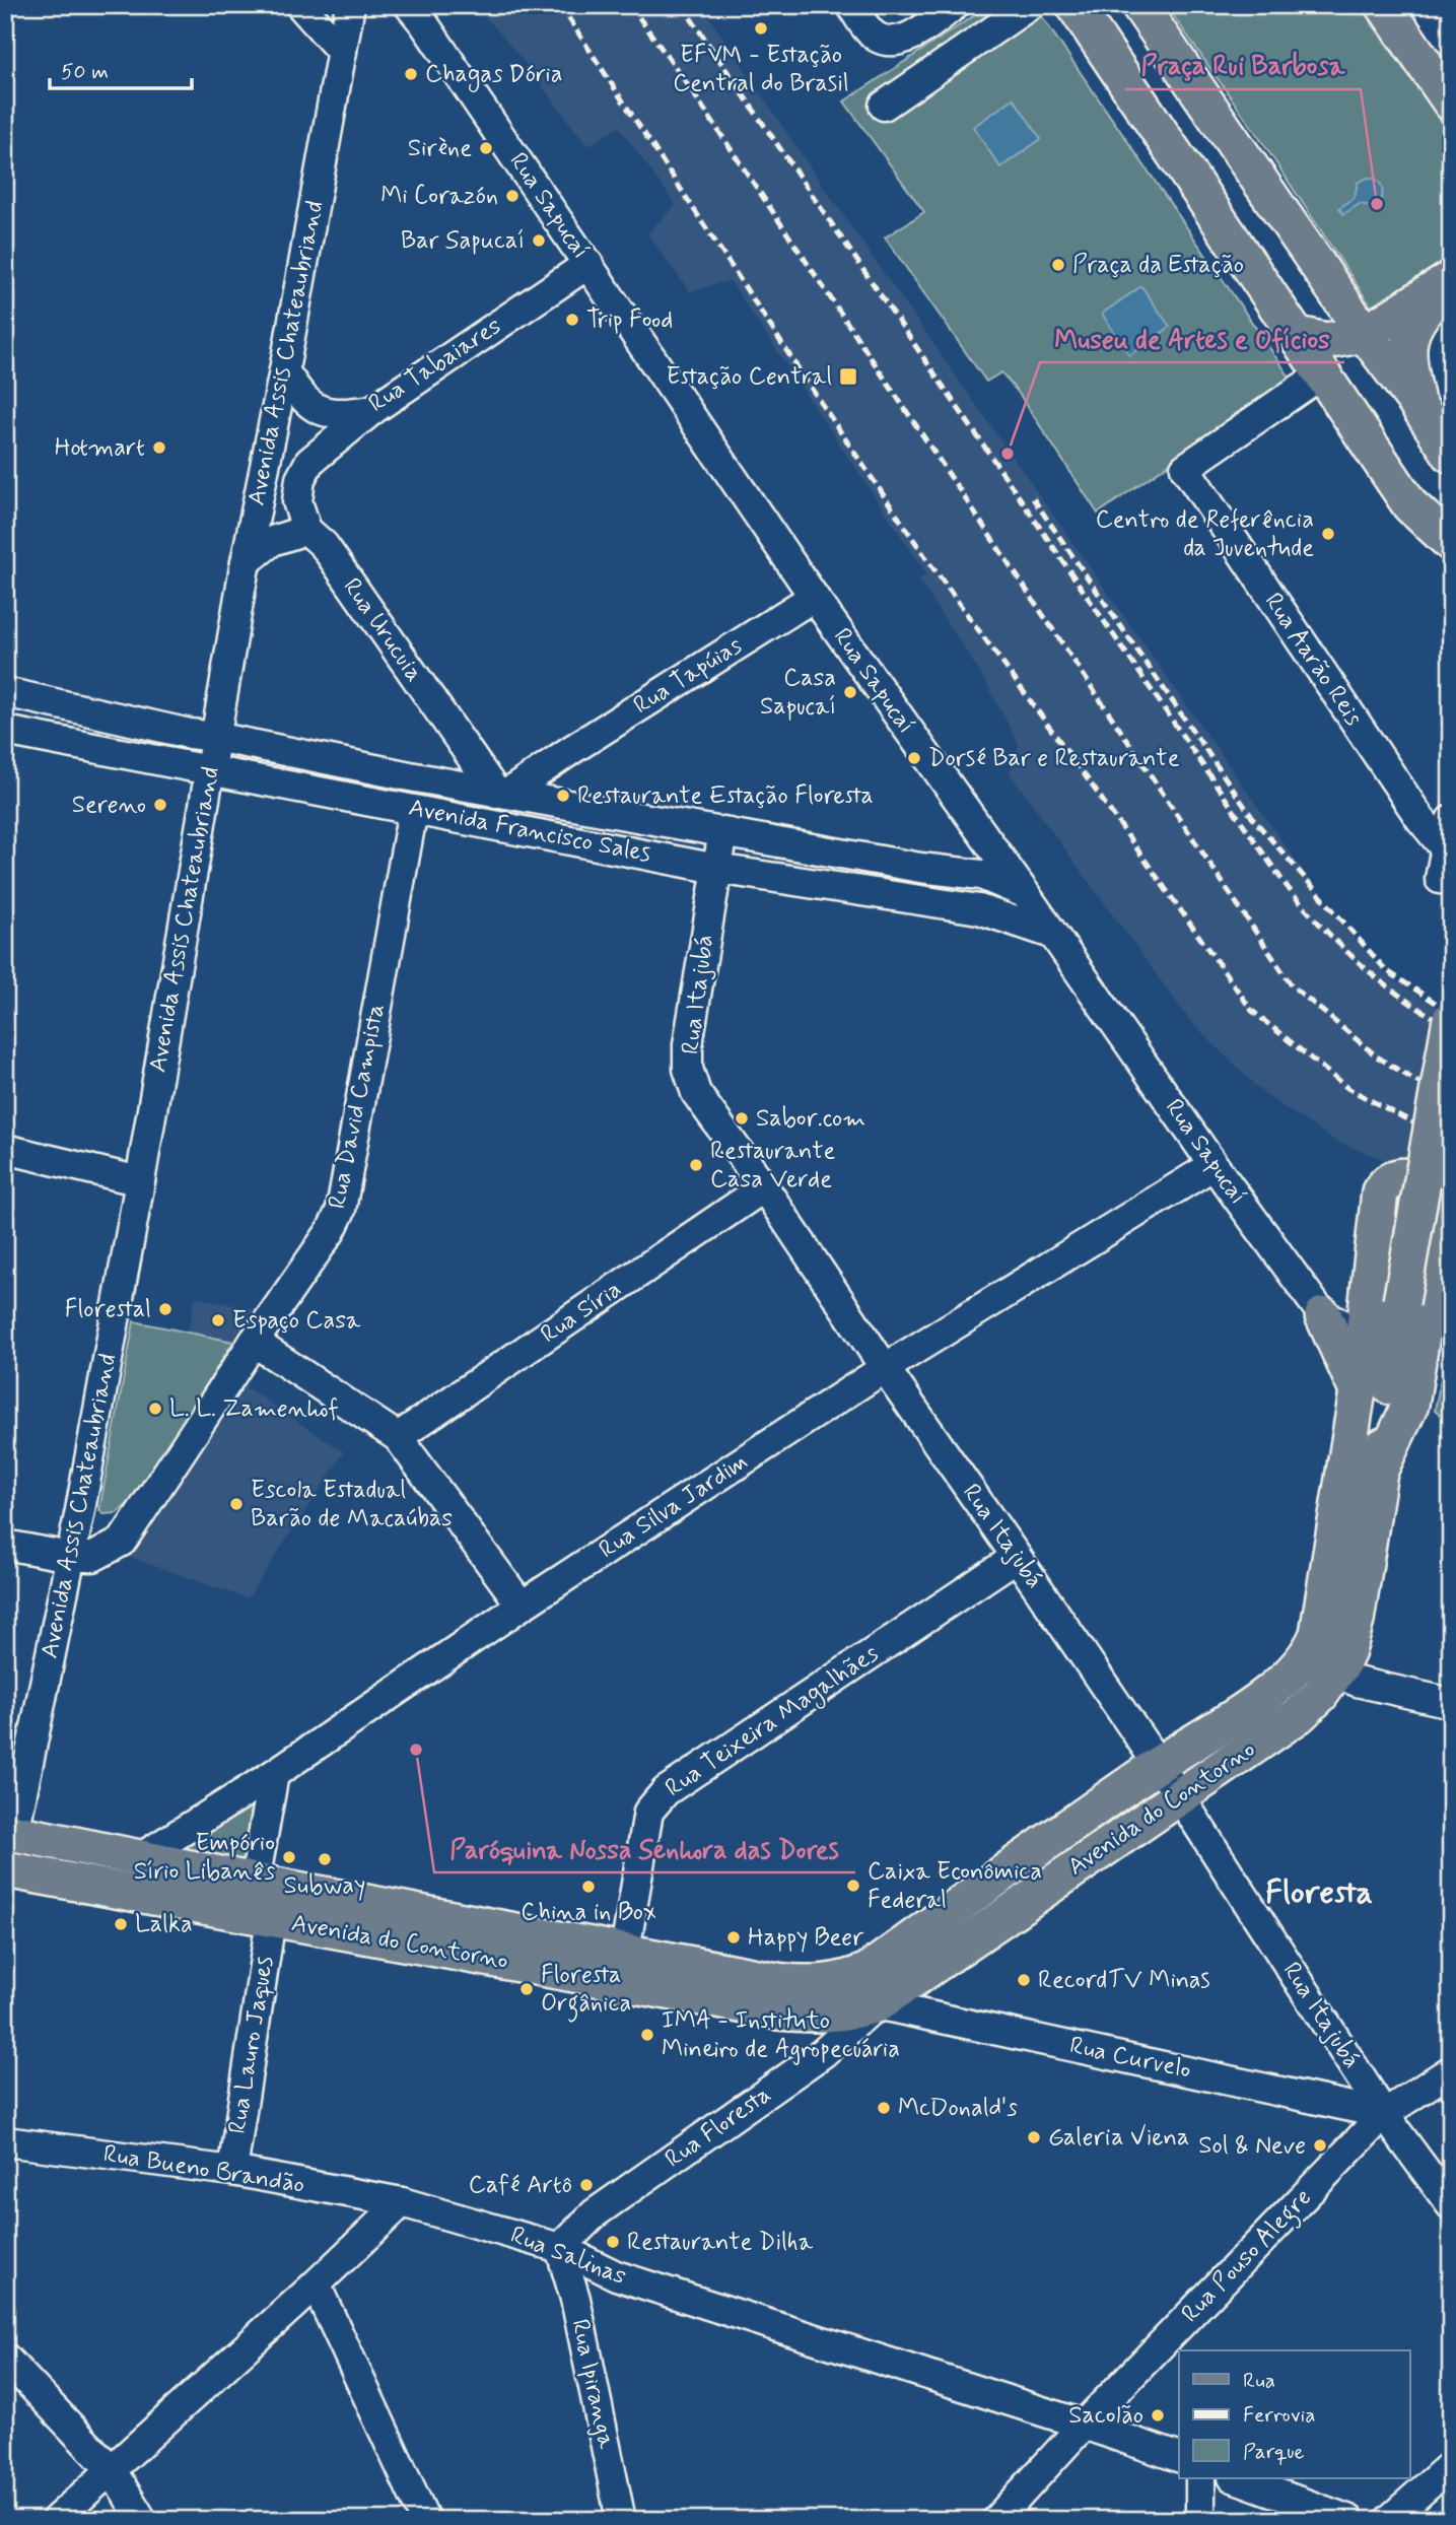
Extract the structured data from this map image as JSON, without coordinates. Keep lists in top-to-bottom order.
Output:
{
  "streets": {
    "main road": ["Avenida do Contorno"],
    "street": [
      "Rua Sapucaí",
      "Avenida Assis Chateaubriand",
      "Rua Tabaiares",
      "Rua Urucuia",
      "Rua Aarão Reis",
      "Rua Tapúias",
      "Avenida Francisco Sales",
      "Rua Itajubá",
      "Rua David Campista",
      "Rua Síria",
      "Rua Silva Jardim",
      "Rua Teixeira Magalhães",
      "Rua Lauro Jaques",
      "Rua Curvelo",
      "Rua Floresta",
      "Rua Bueno Brandão",
      "Rua Salinas",
      "Rua Pouso Alegre",
      "Rua Ipiranga"
    ]
  },
  "crossings": [
    ["Rua Sapucaí", "Rua Tabaiares"],
    ["Rua Sapucaí", "Rua Tapúias"],
    ["Rua Sapucaí", "Avenida Francisco Sales"],
    ["Rua Sapucaí", "Rua Silva Jardim"],
    ["Avenida Assis Chateaubriand", "Rua Tabaiares"],
    ["Avenida Assis Chateaubriand", "Avenida Francisco Sales"],
    ["Avenida Assis Chateaubriand", "Rua David Campista"],
    ["Avenida Assis Chateaubriand", "Avenida do Contorno"],
    ["Rua Urucuia", "Rua Tapúias"],
    ["Rua Urucuia", "Avenida Francisco Sales"],
    ["Rua Tapúias", "Avenida Francisco Sales"],
    ["Avenida Francisco Sales", "Rua Itajubá"],
    ["Avenida Francisco Sales", "Rua David Campista"],
    ["Rua Itajubá", "Rua Síria"],
    ["Rua Itajubá", "Rua Silva Jardim"],
    ["Rua Itajubá", "Rua Teixeira Magalhães"],
    ["Rua Itajubá", "Avenida do Contorno"],
    ["Rua Itajubá", "Rua Curvelo"],
    ["Rua Itajubá", "Rua Pouso Alegre"],
    ["Rua Silva Jardim", "Avenida do Contorno"],
    ["Rua Teixeira Magalhães", "Avenida do Contorno"],
    ["Avenida do Contorno", "Rua Lauro Jaques"],
    ["Avenida do Contorno", "Rua Curvelo"],
    ["Avenida do Contorno", "Rua Floresta"],
    ["Rua Lauro Jaques", "Rua Bueno Brandão"],
    ["Rua Curvelo", "Rua Floresta"],
    ["Rua Curvelo", "Rua Pouso Alegre"],
    ["Rua Floresta", "Rua Salinas"],
    ["Rua Floresta", "Rua Ipiranga"],
    ["Rua Bueno Brandão", "Rua Salinas"],
    ["Rua Salinas", "Rua Pouso Alegre"],
    ["Rua Salinas", "Rua Ipiranga"]
  ],
  "districts": ["Floresta"],
  "places": {
    "other": [
      "EFVM - Estação Central do Brasil",
      "Chagas Dória",
      "Sirène",
      "Mi Corazón",
      "Praça Rui Barbosa",
      "Bar Sapucaí",
      "Praça da Estação",
      "Trip Food",
      "Hotmart",
      "Museu de Artes e Ofícios",
      "Centro de Referência da Juventude",
      "Casa Sapucaí",
      "Dorsé Bar e Restaurante",
      "Restaurante Estação Floresta",
      "Sereno",
      "Sabor.com",
      "Restaurante Casa Verde",
      "Florestal",
      "Espaço Casa",
      "L. L. Zamenhof",
      "Escola Estadual Barão de Macaúbas",
      "Paróquina Nossa Senhora das Dores",
      "Empório Sírio Libanês",
      "Subway",
      "Caixa Econômica Federal",
      "China in Box",
      "Lalka",
      "Happy Beer",
      "RecordTV Minas",
      "Floresta Orgânica",
      "IMA - Instituto Mineiro de Agropecuária",
      "McDonald's",
      "Galeria Viena",
      "Sol & Neve",
      "Café Artô",
      "Restaurante Dilha",
      "Sacolão"
    ],
    "transit": ["Estação Central"]
  },
  "legend": ["Rua", "Ferrovia", "Parque"],
  "scale_bar": "50 m"
}
